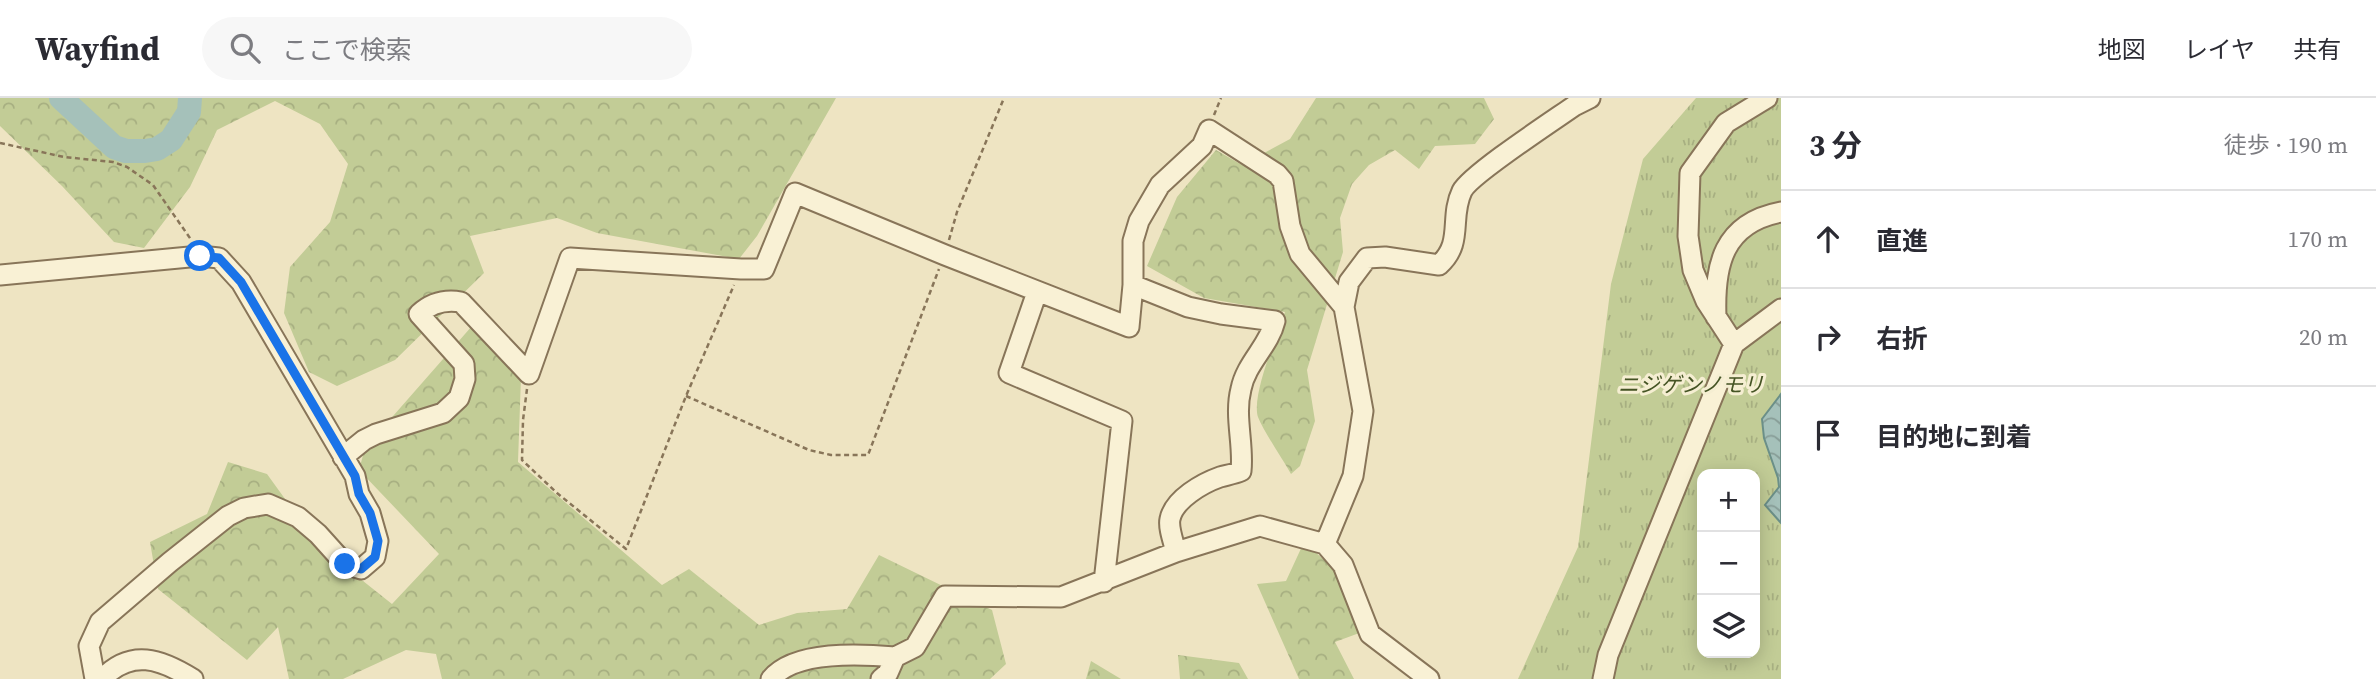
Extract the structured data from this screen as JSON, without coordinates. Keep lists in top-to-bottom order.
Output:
{
  "parks": ["ニジゲンノモリ"],
  "page": {
    "header": "Wayfind",
    "search": "ここで検索",
    "nav": ["地図", "レイヤ", "共有"],
    "heading": ["3 分", "徒歩 · 190 m"],
    "list": [
      ["直進", "170 m"],
      ["右折", "20 m"],
      "目的地に到着"
    ],
    "map_buttons": ["+", "−"]
  }
}
